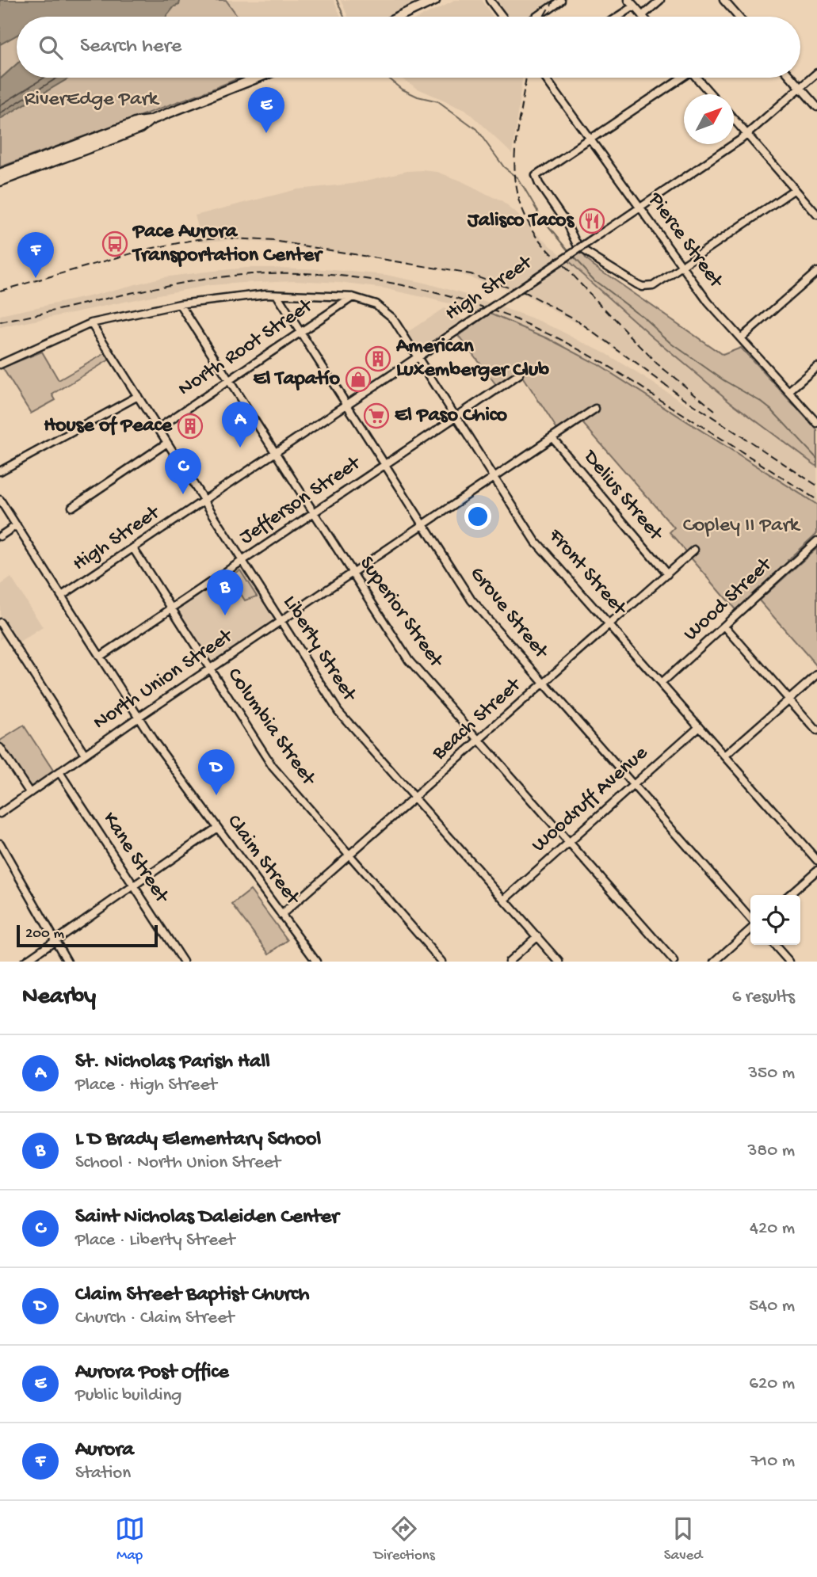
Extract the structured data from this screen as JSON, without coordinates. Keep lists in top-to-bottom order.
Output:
{
  "streets": {
    "street": [
      "Pierce Street",
      "High Street",
      "North Root Street",
      "Delius Street",
      "Jefferson Street",
      "Front Street",
      "Wood Street",
      "Superior Street",
      "Grove Street",
      "Liberty Street",
      "North Union Street",
      "Beach Street",
      "Columbia Street",
      "Woodruff Avenue",
      "Kane Street",
      "Claim Street"
    ]
  },
  "crossings": [
    ["Pierce Street", "High Street"],
    ["High Street", "Front Street"],
    ["High Street", "Superior Street"],
    ["High Street", "Grove Street"],
    ["High Street", "Liberty Street"],
    ["High Street", "Columbia Street"],
    ["High Street", "Claim Street"],
    ["North Root Street", "Front Street"],
    ["North Root Street", "Superior Street"],
    ["North Root Street", "Grove Street"],
    ["North Root Street", "Liberty Street"],
    ["Delius Street", "North Union Street"],
    ["Delius Street", "Beach Street"],
    ["Jefferson Street", "Front Street"],
    ["Jefferson Street", "Superior Street"],
    ["Jefferson Street", "Grove Street"],
    ["Jefferson Street", "Liberty Street"],
    ["Jefferson Street", "Columbia Street"],
    ["Jefferson Street", "Claim Street"],
    ["Front Street", "Wood Street"],
    ["Front Street", "Superior Street"],
    ["Front Street", "Grove Street"],
    ["Front Street", "Liberty Street"],
    ["Front Street", "North Union Street"],
    ["Front Street", "Beach Street"],
    ["Front Street", "Woodruff Avenue"],
    ["Superior Street", "North Union Street"],
    ["Superior Street", "Beach Street"],
    ["Superior Street", "Woodruff Avenue"],
    ["Grove Street", "North Union Street"],
    ["Grove Street", "Beach Street"],
    ["Grove Street", "Woodruff Avenue"],
    ["Liberty Street", "North Union Street"],
    ["Liberty Street", "Beach Street"],
    ["Liberty Street", "Woodruff Avenue"],
    ["North Union Street", "Columbia Street"],
    ["North Union Street", "Kane Street"],
    ["North Union Street", "Claim Street"],
    ["Beach Street", "Columbia Street"],
    ["Beach Street", "Claim Street"]
  ],
  "parks": ["RiverEdge Park", "Copley II Park"],
  "places": {
    "restaurant": ["Jalisco Tacos"],
    "bus stop": ["Pace Aurora Transportation Center"],
    "building": ["American Luxemberger Club", "House of Peace"],
    "shop": ["El Tapatío"],
    "supermarket": ["El Paso Chico"]
  },
  "scale_bar": "200 m",
  "north": "top right",
  "page": {
    "search": "Search here",
    "pins": [
      "E",
      "F",
      "A",
      "C",
      "B",
      "D"
    ],
    "scale": "200 m",
    "heading": ["Nearby", "6 results"],
    "list": [
      {
        "mark": "A",
        "name": "St. Nicholas Parish Hall",
        "note": "Place · High Street",
        "value": "350 m"
      },
      {
        "mark": "B",
        "name": "L D Brady Elementary School",
        "note": "School · North Union Street",
        "value": "380 m"
      },
      {
        "mark": "C",
        "name": "Saint Nicholas Daleiden Center",
        "note": "Place · Liberty Street",
        "value": "420 m"
      },
      {
        "mark": "D",
        "name": "Claim Street Baptist Church",
        "note": "Church · Claim Street",
        "value": "540 m"
      },
      {
        "mark": "E",
        "name": "Aurora Post Office",
        "note": "Public building",
        "value": "620 m"
      },
      {
        "mark": "F",
        "name": "Aurora",
        "note": "Station",
        "value": "710 m"
      }
    ],
    "nav": ["Map", "Directions", "Saved"]
  }
}
